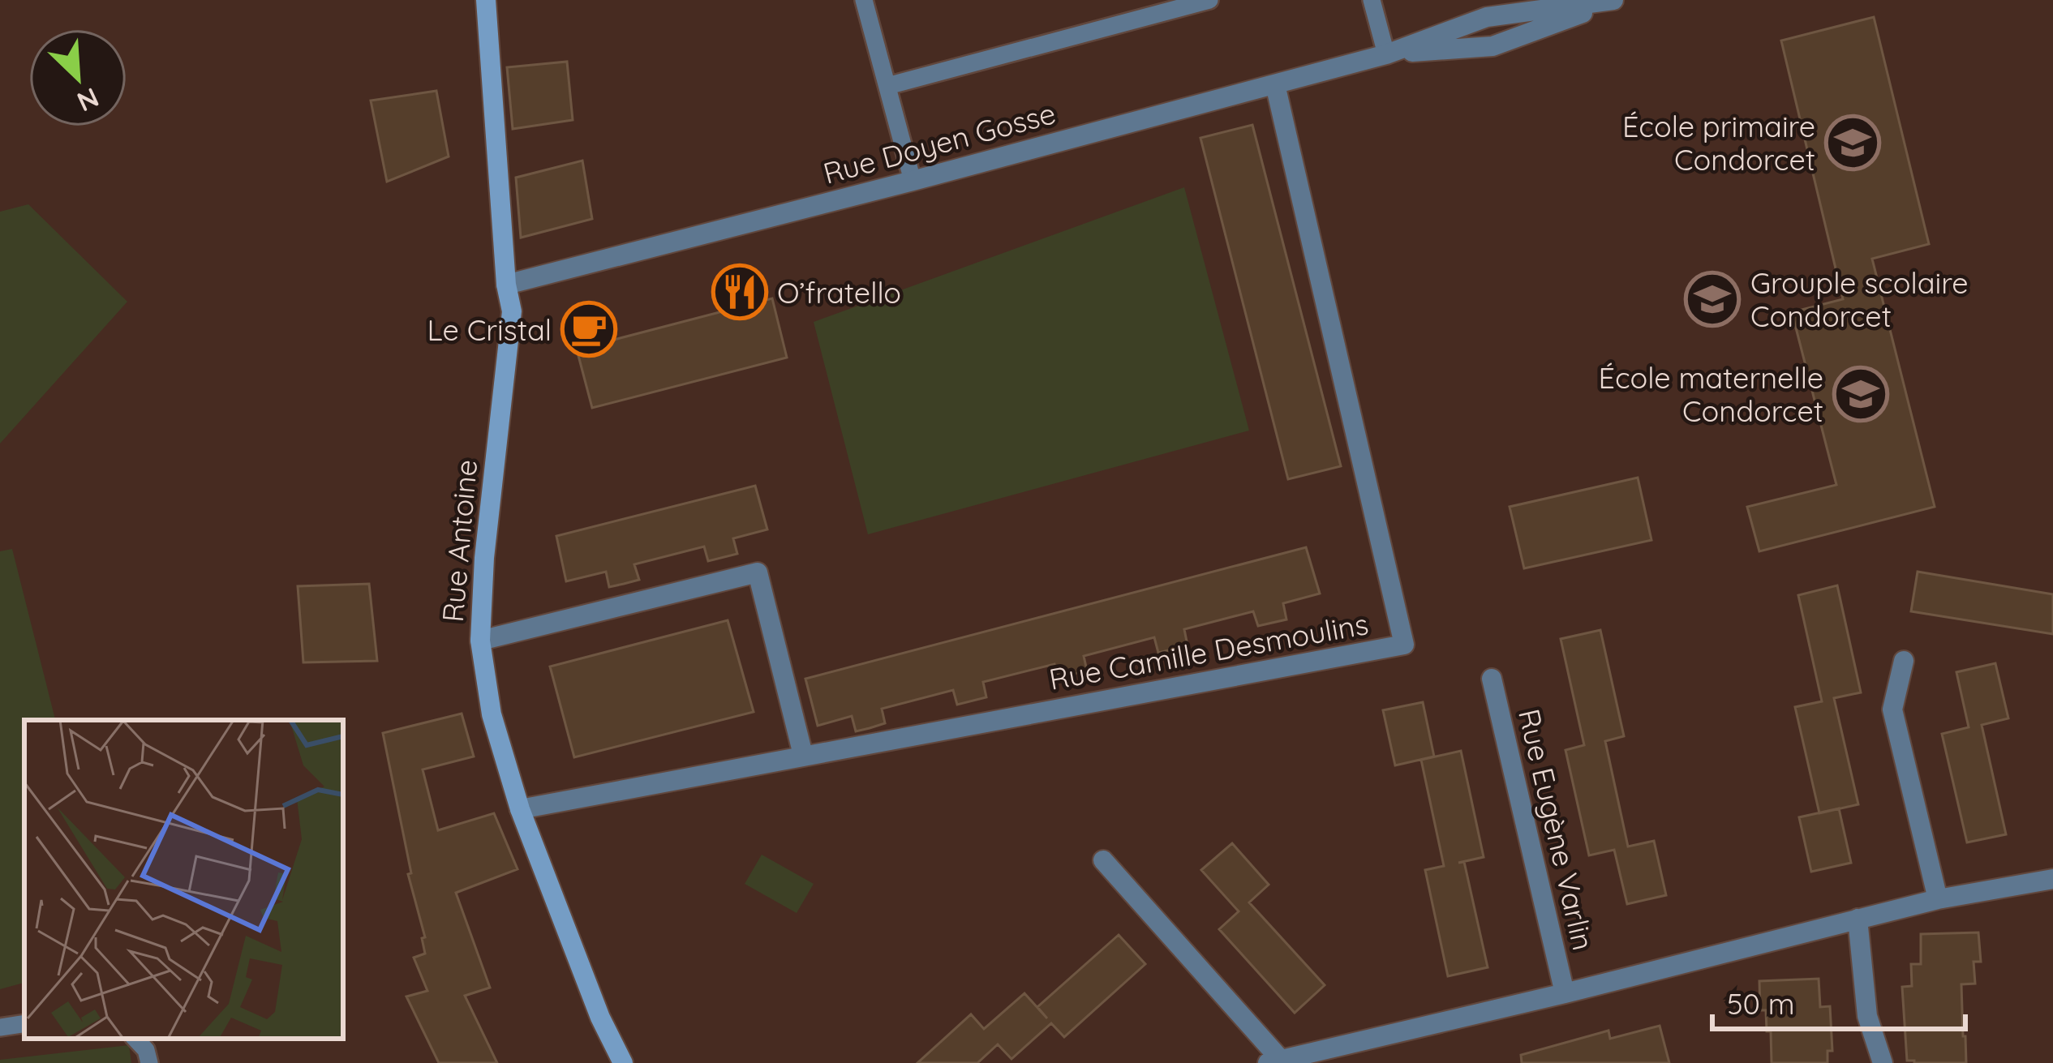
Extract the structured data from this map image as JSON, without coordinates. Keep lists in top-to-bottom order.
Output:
{
  "streets": {
    "street": [
      "Rue Doyen Gosse",
      "Rue Antoine",
      "Rue Camille Desmoulins",
      "Rue Eugène Varlin"
    ]
  },
  "crossings": [
    ["Rue Doyen Gosse", "Rue Antoine"],
    ["Rue Doyen Gosse", "Rue Camille Desmoulins"],
    ["Rue Antoine", "Rue Camille Desmoulins"]
  ],
  "places": {
    "school or university": ["École primaire Condorcet", "Grouple scolaire Condorcet", "École maternelle Condorcet"],
    "restaurant": ["O’fratello"],
    "cafe": ["Le Cristal"]
  },
  "scale_bar": "50 m",
  "north": "bottom right"
}
